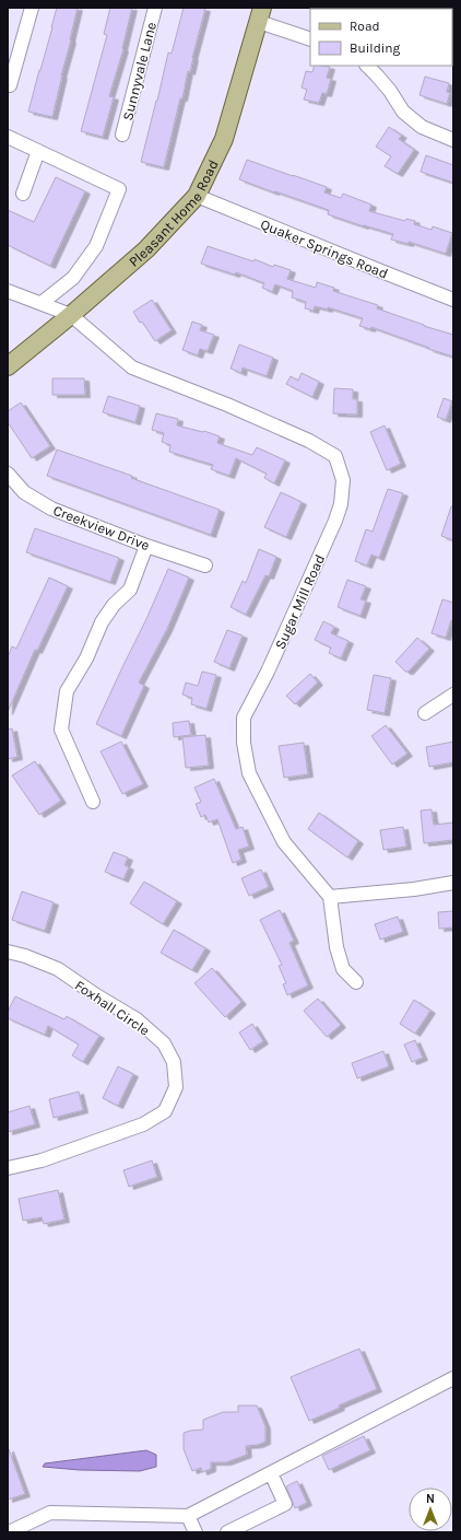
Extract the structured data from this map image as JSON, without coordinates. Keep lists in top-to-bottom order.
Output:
{
  "streets": {
    "main road": ["Pleasant Home Road"],
    "street": [
      "Sunnyvale Lane",
      "Quaker Springs Road",
      "Creekview Drive",
      "Sugar Mill Road",
      "Foxhall Circle"
    ]
  },
  "crossings": [
    ["Pleasant Home Road", "Quaker Springs Road"],
    ["Pleasant Home Road", "Sugar Mill Road"]
  ],
  "legend": ["Road", "Building"],
  "north": "top"
}
